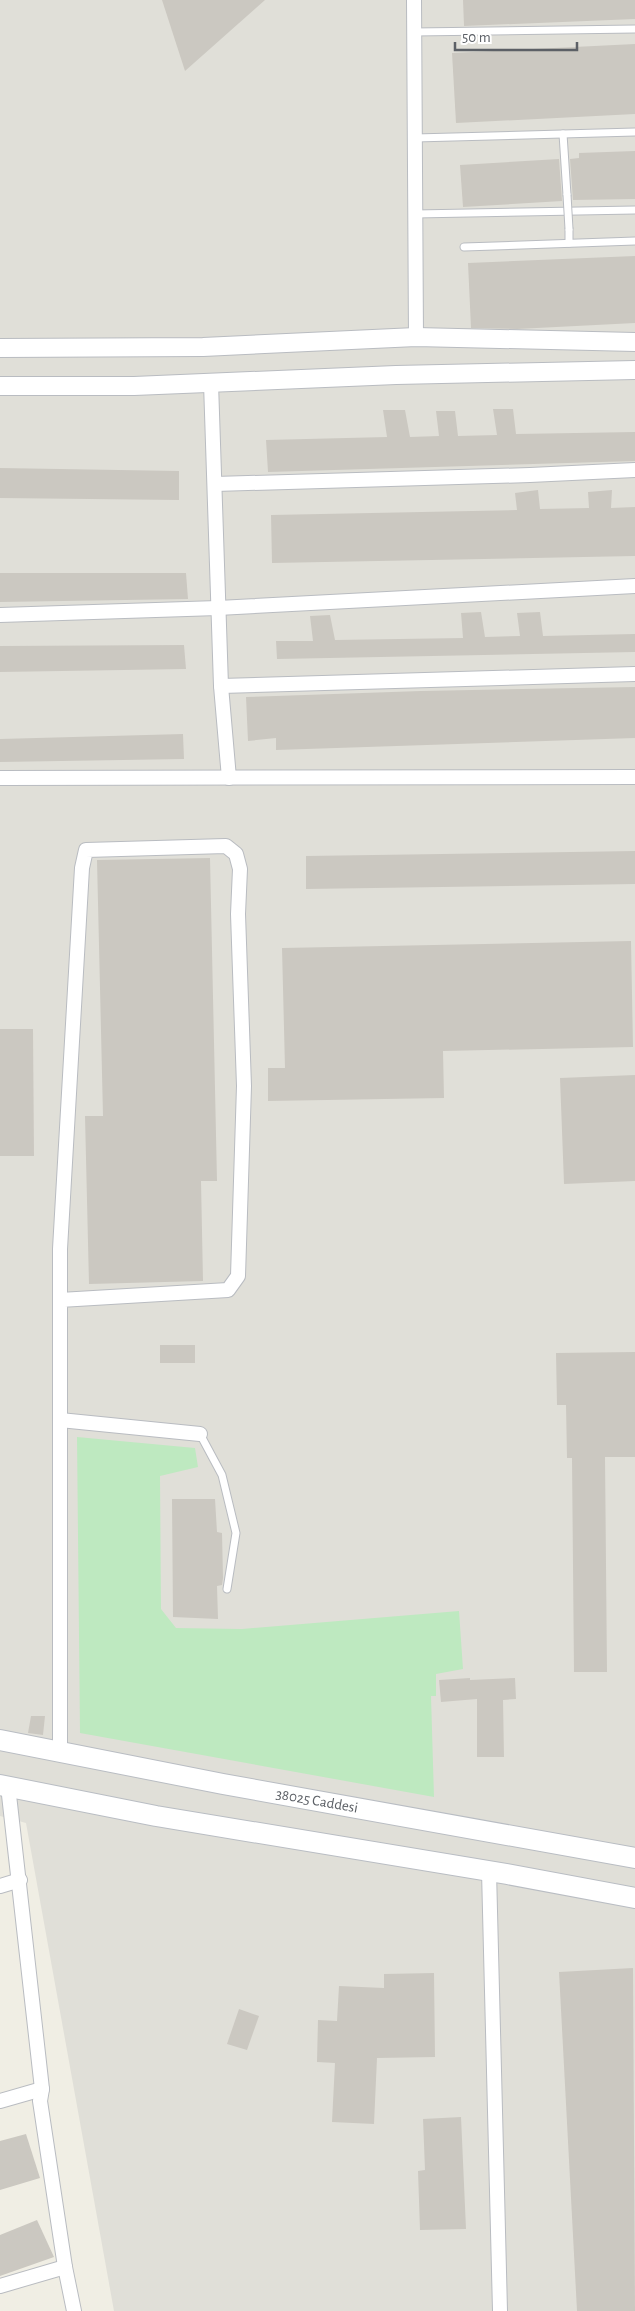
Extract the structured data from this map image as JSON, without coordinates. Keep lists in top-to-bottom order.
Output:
{
  "streets": {
    "main road": ["38025 Caddesi"]
  },
  "scale_bar": "50 m"
}
